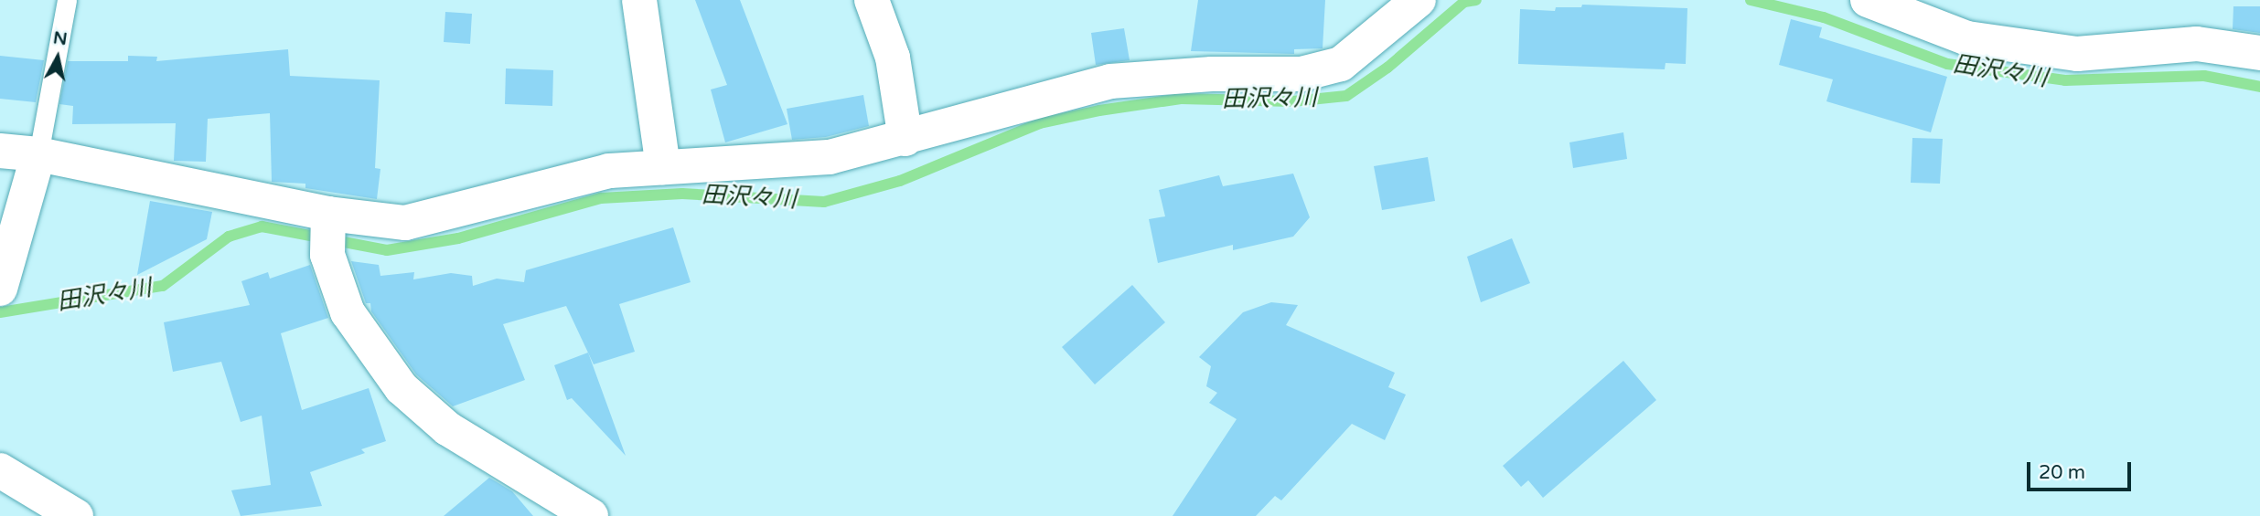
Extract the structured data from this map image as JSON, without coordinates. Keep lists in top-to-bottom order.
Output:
{
  "water": ["田沢々川"],
  "scale_bar": "20 m",
  "north": "top"
}
